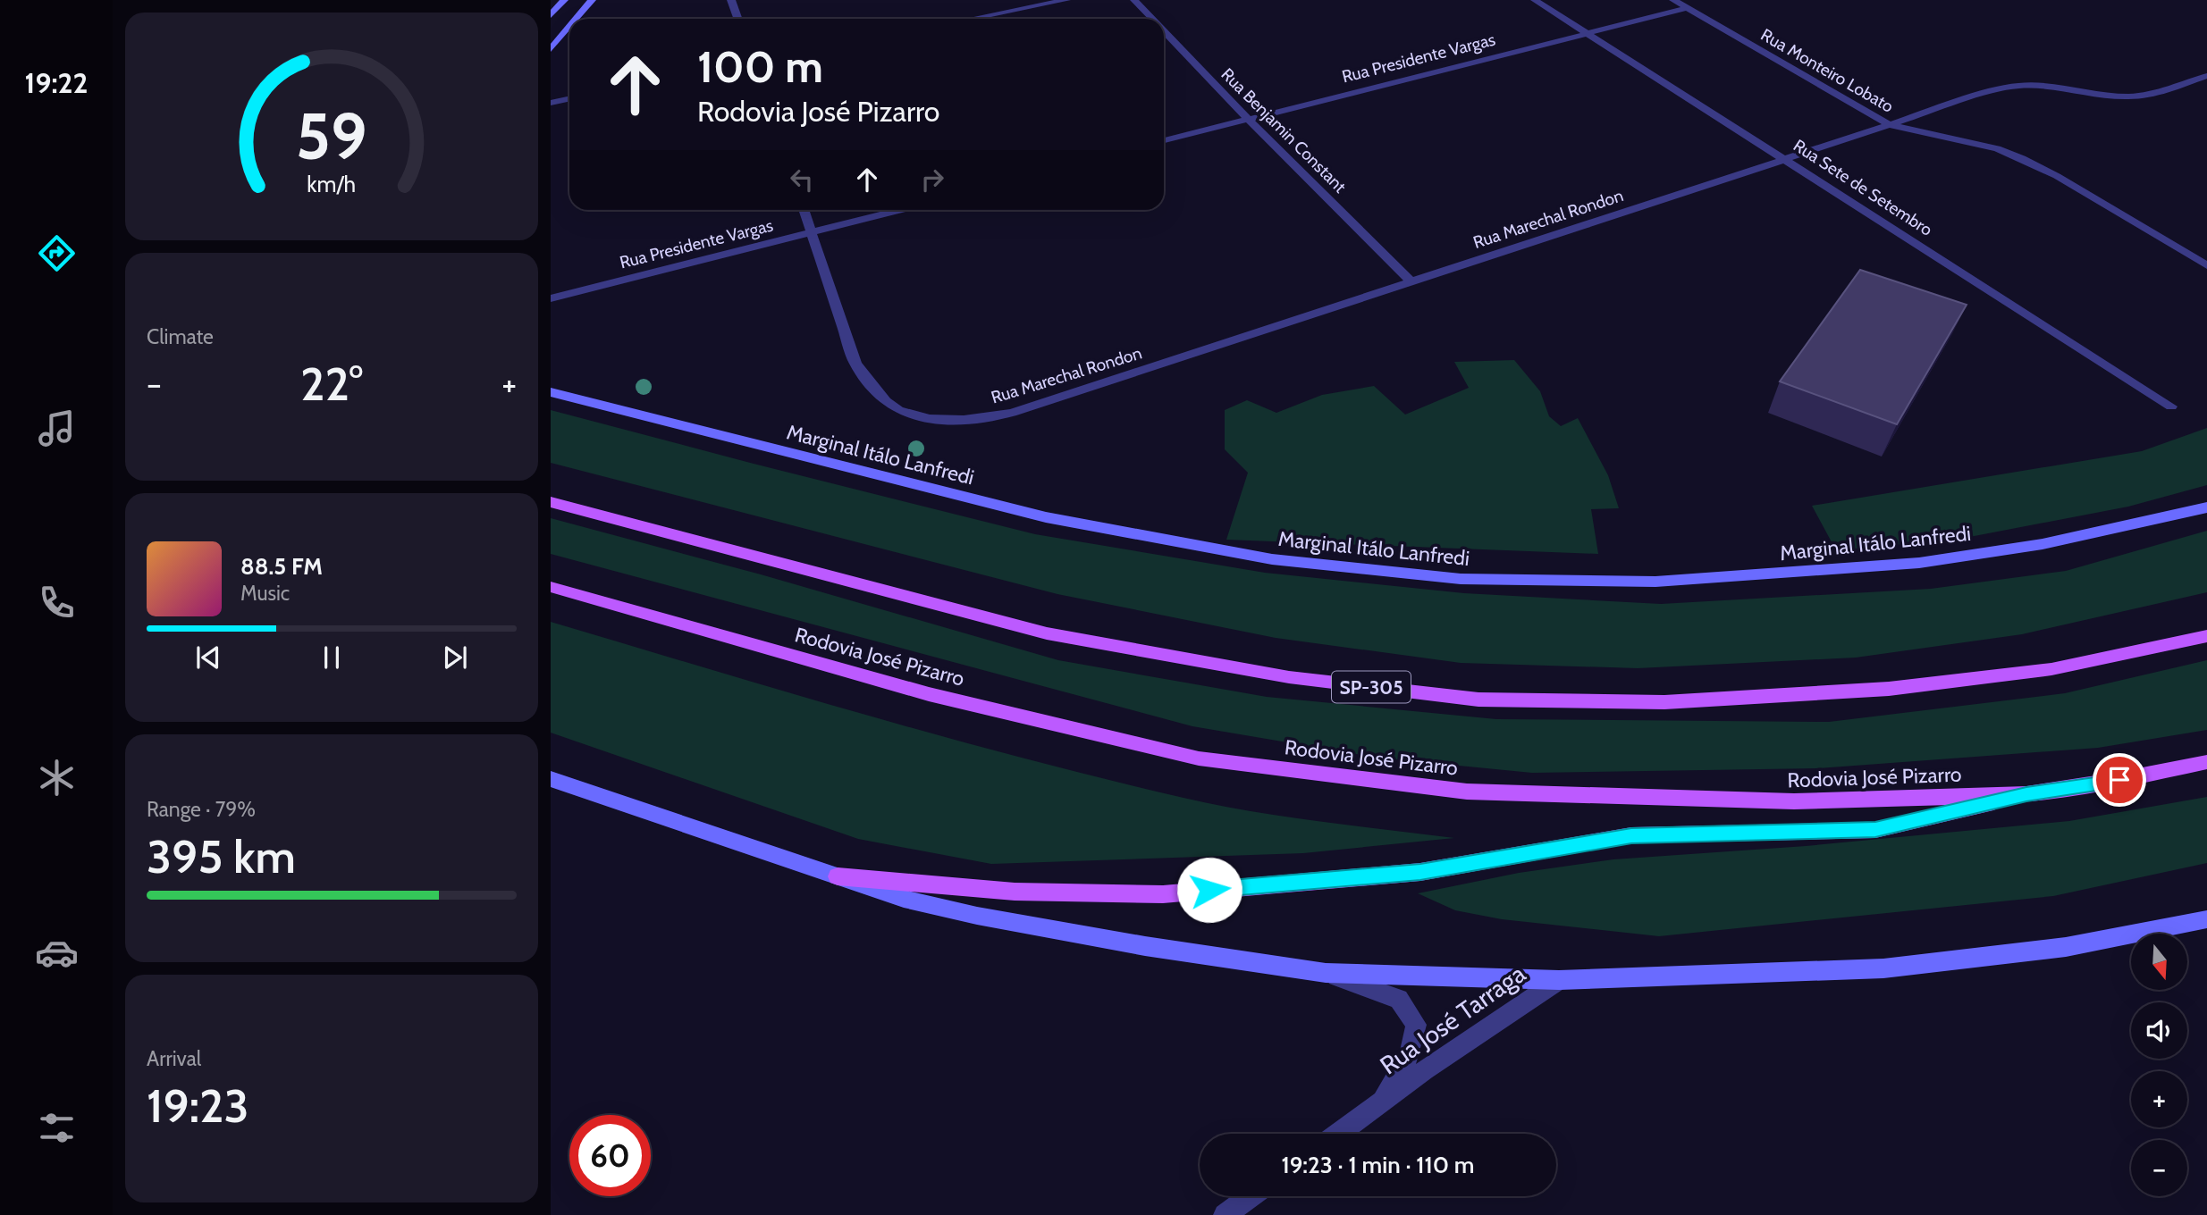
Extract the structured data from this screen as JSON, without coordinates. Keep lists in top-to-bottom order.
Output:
{
  "streets": {
    "main road": ["Marginal Itálo Lanfredi", "Rodovia José Pizarro", "SP-305"],
    "street": [
      "Rua Presidente Vargas",
      "Rua Monteiro Lobato",
      "Rua Benjamin Constant",
      "Rua Sete de Setembro",
      "Rua Marechal Rondon",
      "Rua José Tarraga"
    ]
  },
  "crossings": [
    ["Rua Presidente Vargas", "Rua Monteiro Lobato"],
    ["Rua Presidente Vargas", "Rua Benjamin Constant"],
    ["Rua Presidente Vargas", "Rua Sete de Setembro"],
    ["Rua Presidente Vargas", "Rua Marechal Rondon"],
    ["Rua Monteiro Lobato", "Rua Marechal Rondon"],
    ["Rua Benjamin Constant", "Rua Marechal Rondon"],
    ["Rua Sete de Setembro", "Rua Marechal Rondon"]
  ],
  "north": "bottom",
  "page": {
    "tabs": "19:22",
    "turn": ["100 m", "Rodovia José Pizarro"],
    "tile": [
      "Climate",
      ["Range · 79%", "395 km"],
      ["Arrival", "19:23"]
    ],
    "heat": ["−", "22°", "+"],
    "song": ["88.5 FM", "Music"],
    "map_buttons": ["+", "−"],
    "limit": "60",
    "trip": "19:23 · 1 min · 110 m",
    "gauge": ["59", "km/h"]
  }
}
